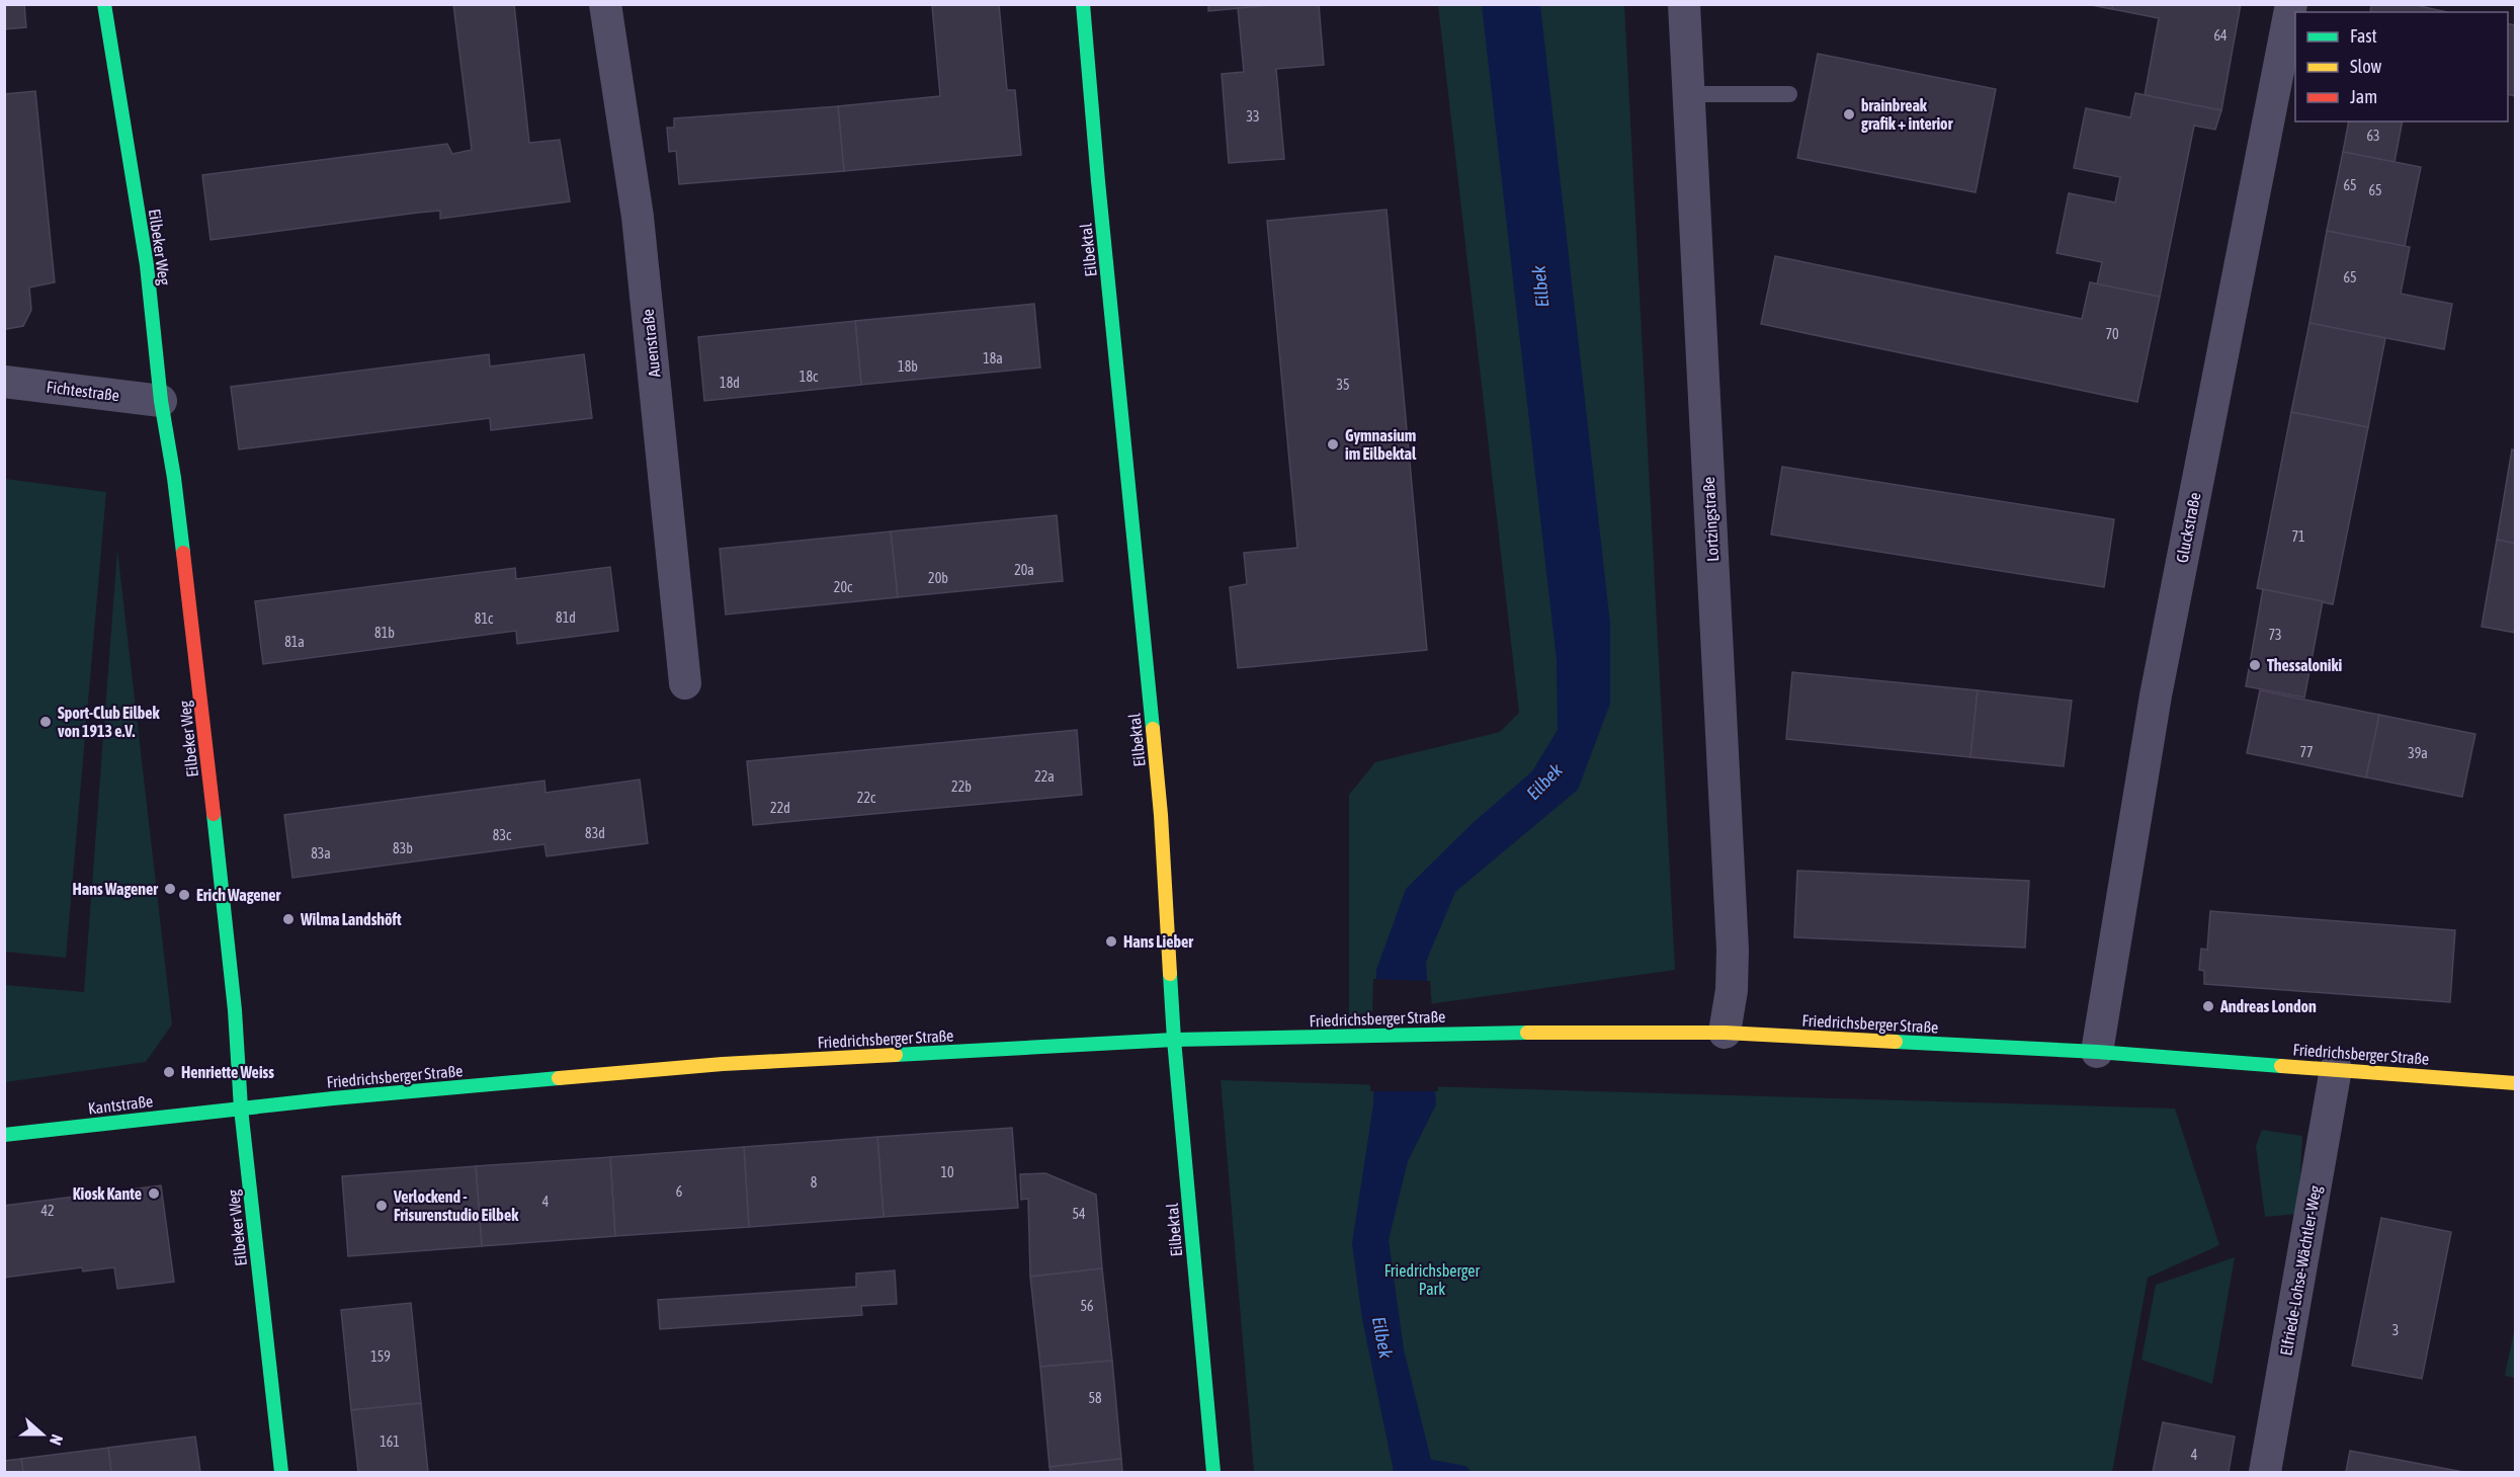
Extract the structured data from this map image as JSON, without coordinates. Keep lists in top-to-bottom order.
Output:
{
  "streets": {
    "street": [
      "Eilbeker Weg",
      "Eilbektal",
      "Auenstraße",
      "Fichtestraße",
      "Lortzingstraße",
      "Gluckstraße",
      "Friedrichsberger Straße",
      "Kantstraße",
      "Elfriede-Lohse-Wächtler-Weg"
    ]
  },
  "crossings": [
    ["Eilbeker Weg", "Fichtestraße"],
    ["Eilbeker Weg", "Friedrichsberger Straße"],
    ["Eilbeker Weg", "Kantstraße"],
    ["Eilbektal", "Friedrichsberger Straße"],
    ["Lortzingstraße", "Friedrichsberger Straße"],
    ["Gluckstraße", "Friedrichsberger Straße"],
    ["Friedrichsberger Straße", "Kantstraße"],
    ["Friedrichsberger Straße", "Elfriede-Lohse-Wächtler-Weg"]
  ],
  "water": ["Eilbek"],
  "parks": ["Friedrichsberger Park"],
  "places": [
    "brainbreak grafik + interior",
    "Gymnasium im Eilbektal",
    "Thessaloniki",
    "Sport-Club Eilbek von 1913 e.V.",
    "Hans Wagener",
    "Erich Wagener",
    "Wilma Landshöft",
    "Hans Lieber",
    "Andreas London",
    "Henriette Weiss",
    "Kiosk Kante",
    "Verlockend - Frisurenstudio Eilbek"
  ],
  "house_numbers": [
    "64",
    "33",
    "63",
    "65",
    "65",
    "65",
    "70",
    "18a",
    "18b",
    "18c",
    "18d",
    "35",
    "71",
    "20a",
    "20b",
    "20c",
    "81d",
    "81c",
    "81b",
    "73",
    "81a",
    "77",
    "39a",
    "22a",
    "22b",
    "22c",
    "22d",
    "83d",
    "83c",
    "83b",
    "83a",
    "10",
    "8",
    "6",
    "4",
    "42",
    "54",
    "56",
    "3",
    "159",
    "58",
    "161",
    "4"
  ],
  "legend": ["Fast", "Slow", "Jam"],
  "north": "right"
}
